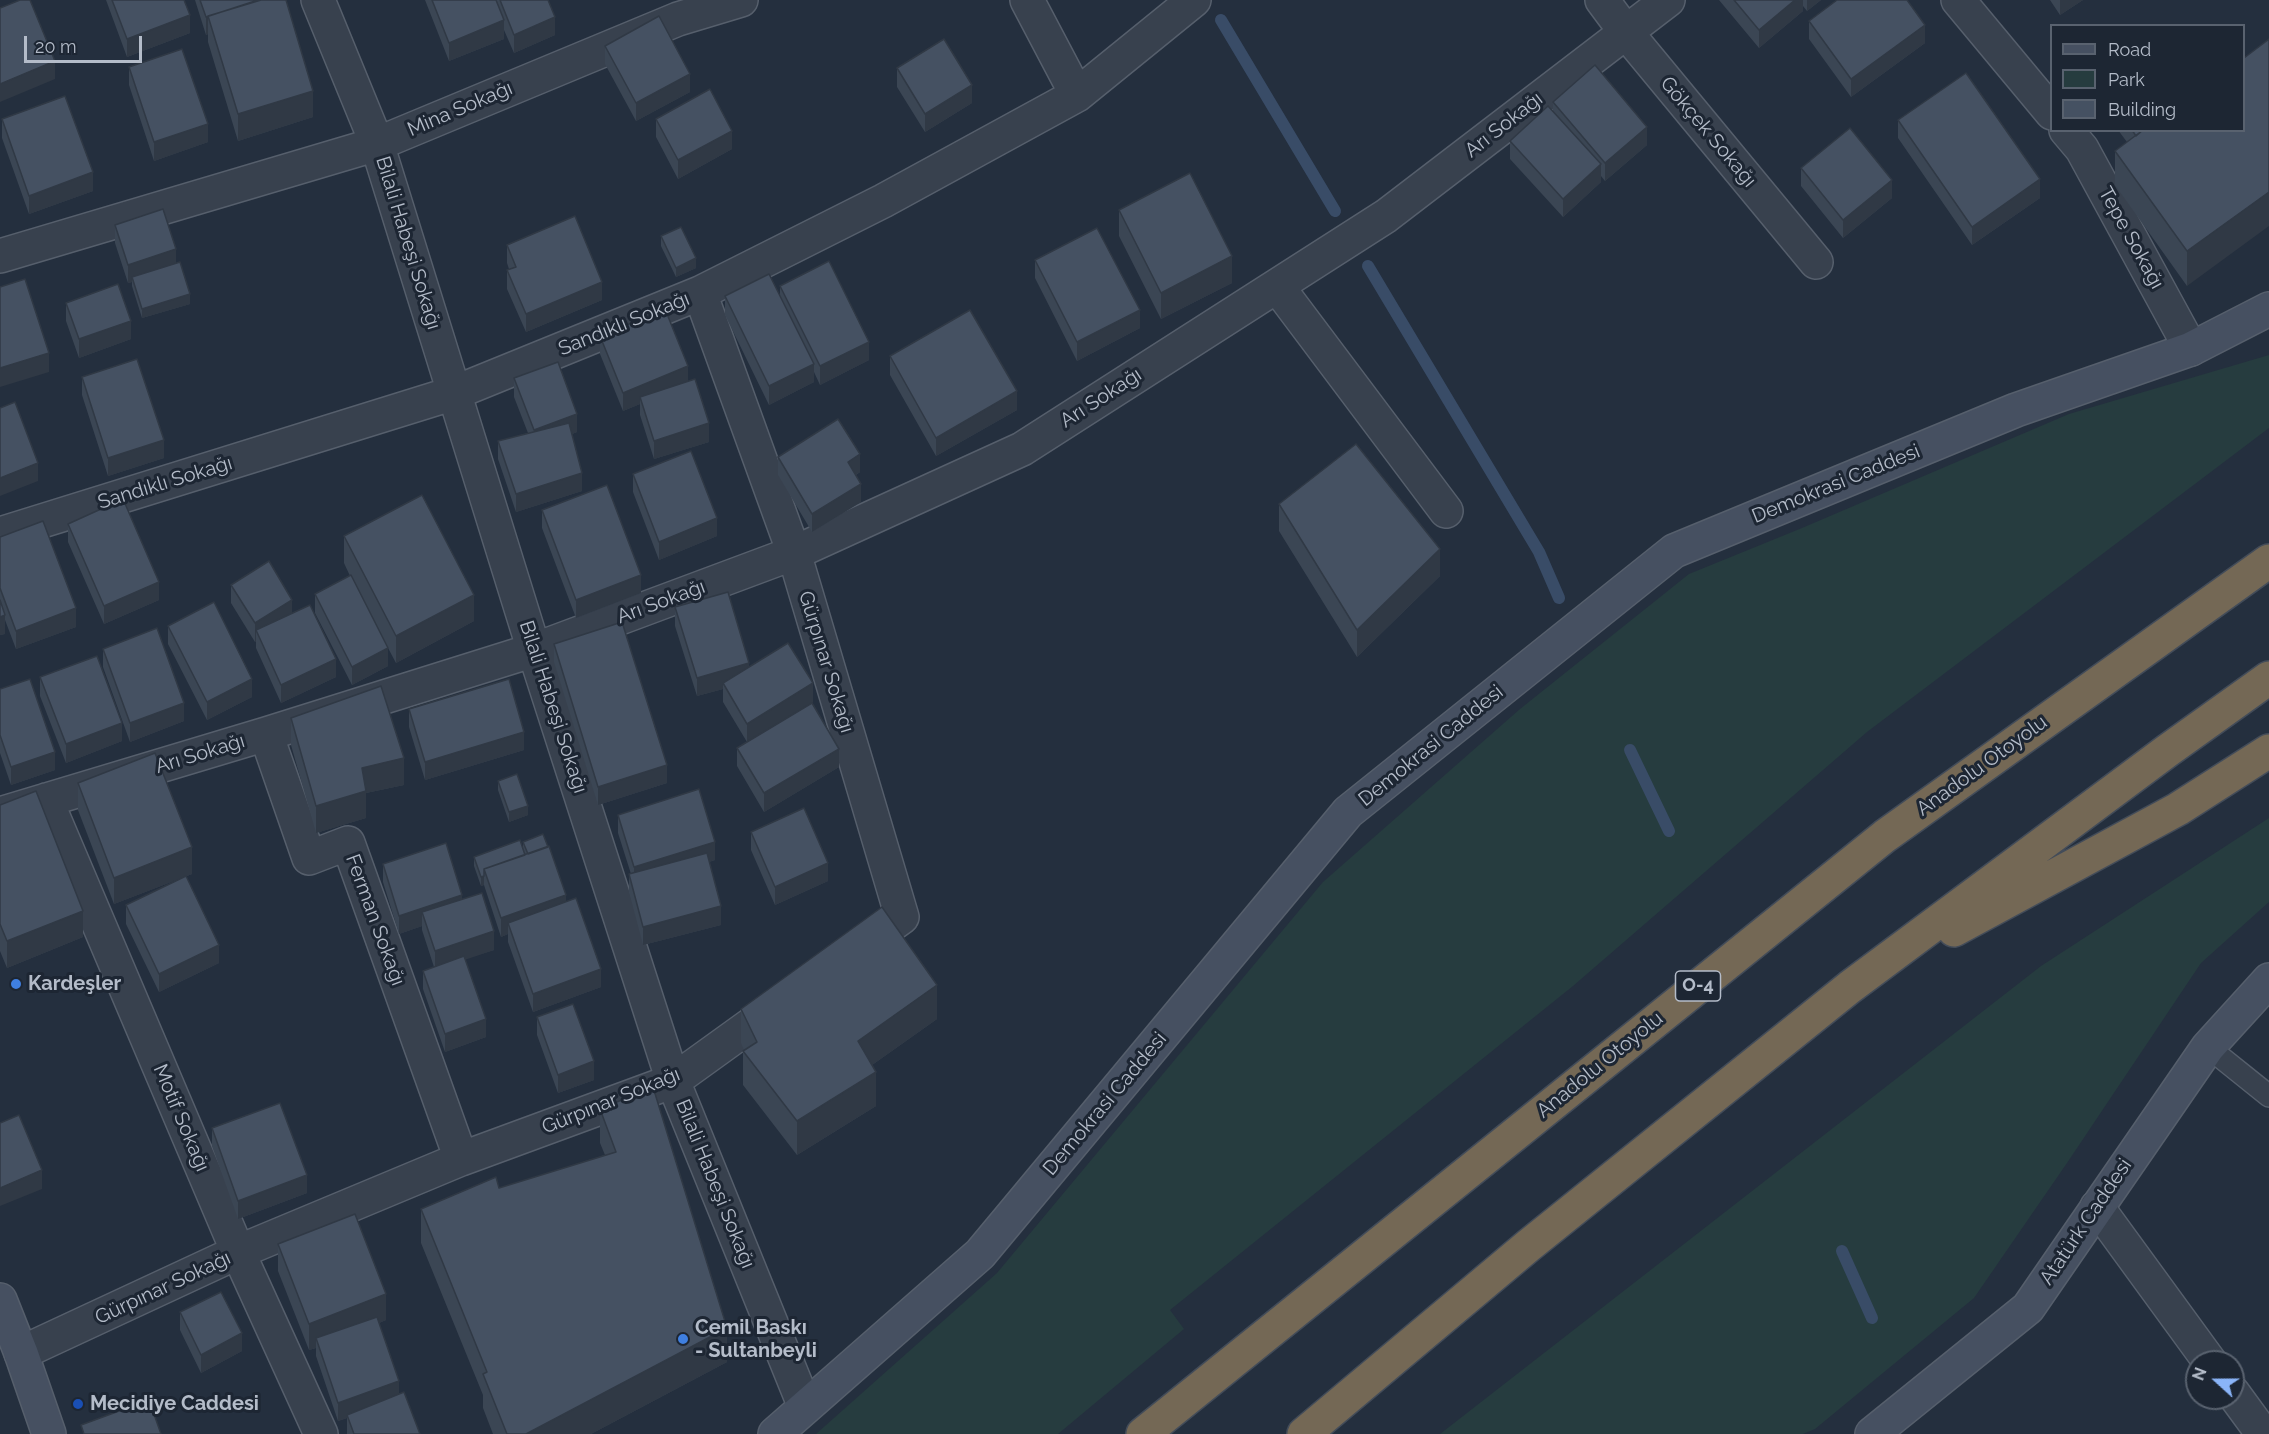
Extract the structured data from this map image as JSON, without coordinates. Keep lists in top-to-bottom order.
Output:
{
  "streets": {
    "highway": ["Anadolu Otoyolu", "O-4"],
    "street": [
      "Mina Sokağı",
      "Arı Sokağı",
      "Gökçek Sokağı",
      "Tepe Sokağı",
      "Bilali Habeşi Sokağı",
      "Sandıklı Sokağı",
      "Demokrasi Caddesi",
      "Gürpınar Sokağı",
      "Ferman Sokağı",
      "Motif Sokağı",
      "Atatürk Caddesi"
    ]
  },
  "crossings": [
    ["Mina Sokağı", "Bilali Habeşi Sokağı"],
    ["Arı Sokağı", "Gökçek Sokağı"],
    ["Arı Sokağı", "Bilali Habeşi Sokağı"],
    ["Arı Sokağı", "Gürpınar Sokağı"],
    ["Arı Sokağı", "Ferman Sokağı"],
    ["Arı Sokağı", "Motif Sokağı"],
    ["Tepe Sokağı", "Demokrasi Caddesi"],
    ["Bilali Habeşi Sokağı", "Sandıklı Sokağı"],
    ["Bilali Habeşi Sokağı", "Demokrasi Caddesi"],
    ["Bilali Habeşi Sokağı", "Gürpınar Sokağı"],
    ["Sandıklı Sokağı", "Gürpınar Sokağı"],
    ["Gürpınar Sokağı", "Ferman Sokağı"],
    ["Gürpınar Sokağı", "Motif Sokağı"]
  ],
  "places": ["Kardeşler", "Cemil Baskı - Sultanbeyli", "Mecidiye Caddesi"],
  "legend": ["Road", "Park", "Building"],
  "scale_bar": "20 m",
  "north": "left"
}
